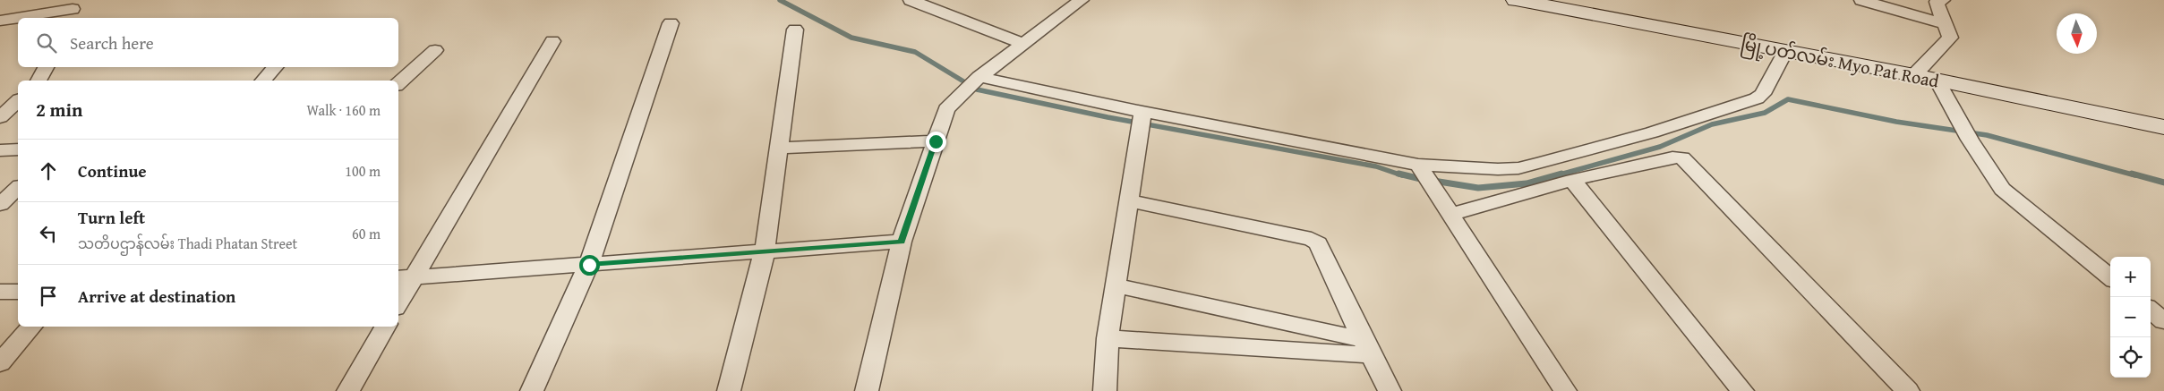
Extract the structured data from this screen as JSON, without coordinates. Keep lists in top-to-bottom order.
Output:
{
  "streets": {
    "main road": ["မြို့ပတ်လမ်း Myo Pat Road"]
  },
  "north": "bottom",
  "page": {
    "search": "Search here",
    "heading": ["2 min", "Walk · 160 m"],
    "list": [
      ["Continue", "100 m"],
      ["Turn left", "သတိပဌာန်လမ်း Thadi Phatan Street", "60 m"],
      "Arrive at destination"
    ],
    "map_buttons": ["+", "−"]
  }
}
